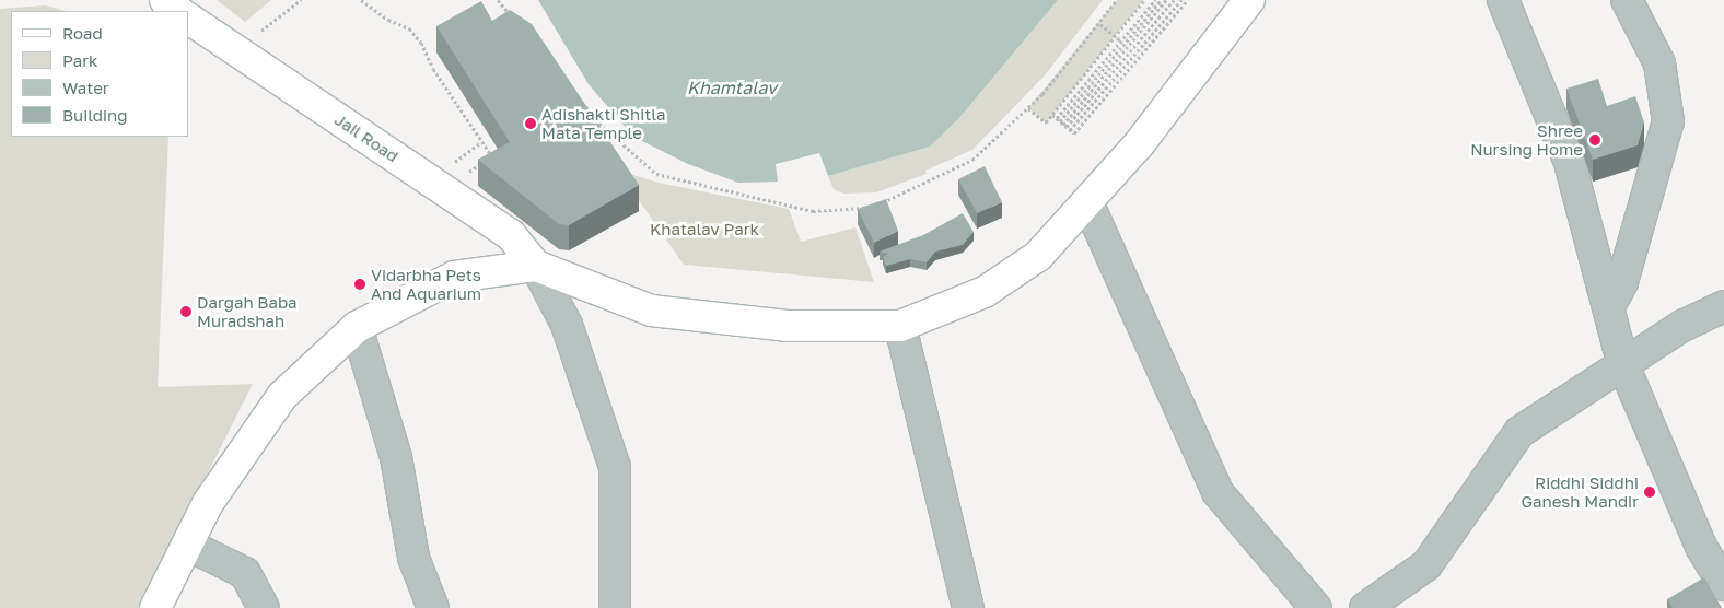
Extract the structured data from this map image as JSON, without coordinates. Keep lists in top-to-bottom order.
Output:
{
  "streets": {
    "main road": ["Jail Road"]
  },
  "water": ["Khamtalav"],
  "parks": ["Khatalav Park"],
  "places": [
    "Adishakti Shitla Mata Temple",
    "Shree Nursing Home",
    "Vidarbha Pets And Aquarium",
    "Dargah Baba Muradshah",
    "Riddhi Siddhi Ganesh Mandir"
  ],
  "legend": [
    "Road",
    "Park",
    "Water",
    "Building"
  ]
}
